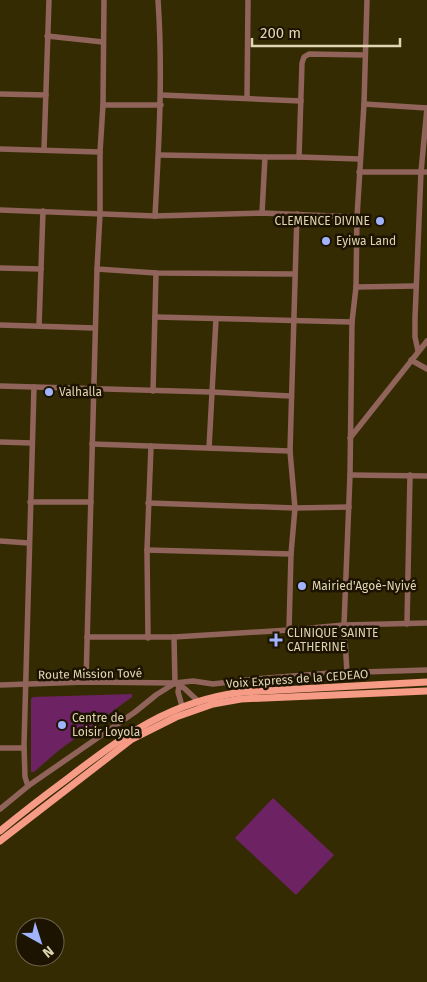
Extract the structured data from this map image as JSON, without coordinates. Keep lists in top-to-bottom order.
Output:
{
  "streets": {
    "street": ["Route Mission Tové"]
  },
  "places": {
    "other": [
      "CLEMENCE DIVINE",
      "Eyiwa Land",
      "Valhalla",
      "Mairied'Agoè-Nyivé",
      "Centre de Loisir Loyola"
    ],
    "health": ["CLINIQUE SAINTE CATHERINE"]
  },
  "scale_bar": "200 m",
  "north": "bottom right"
}
